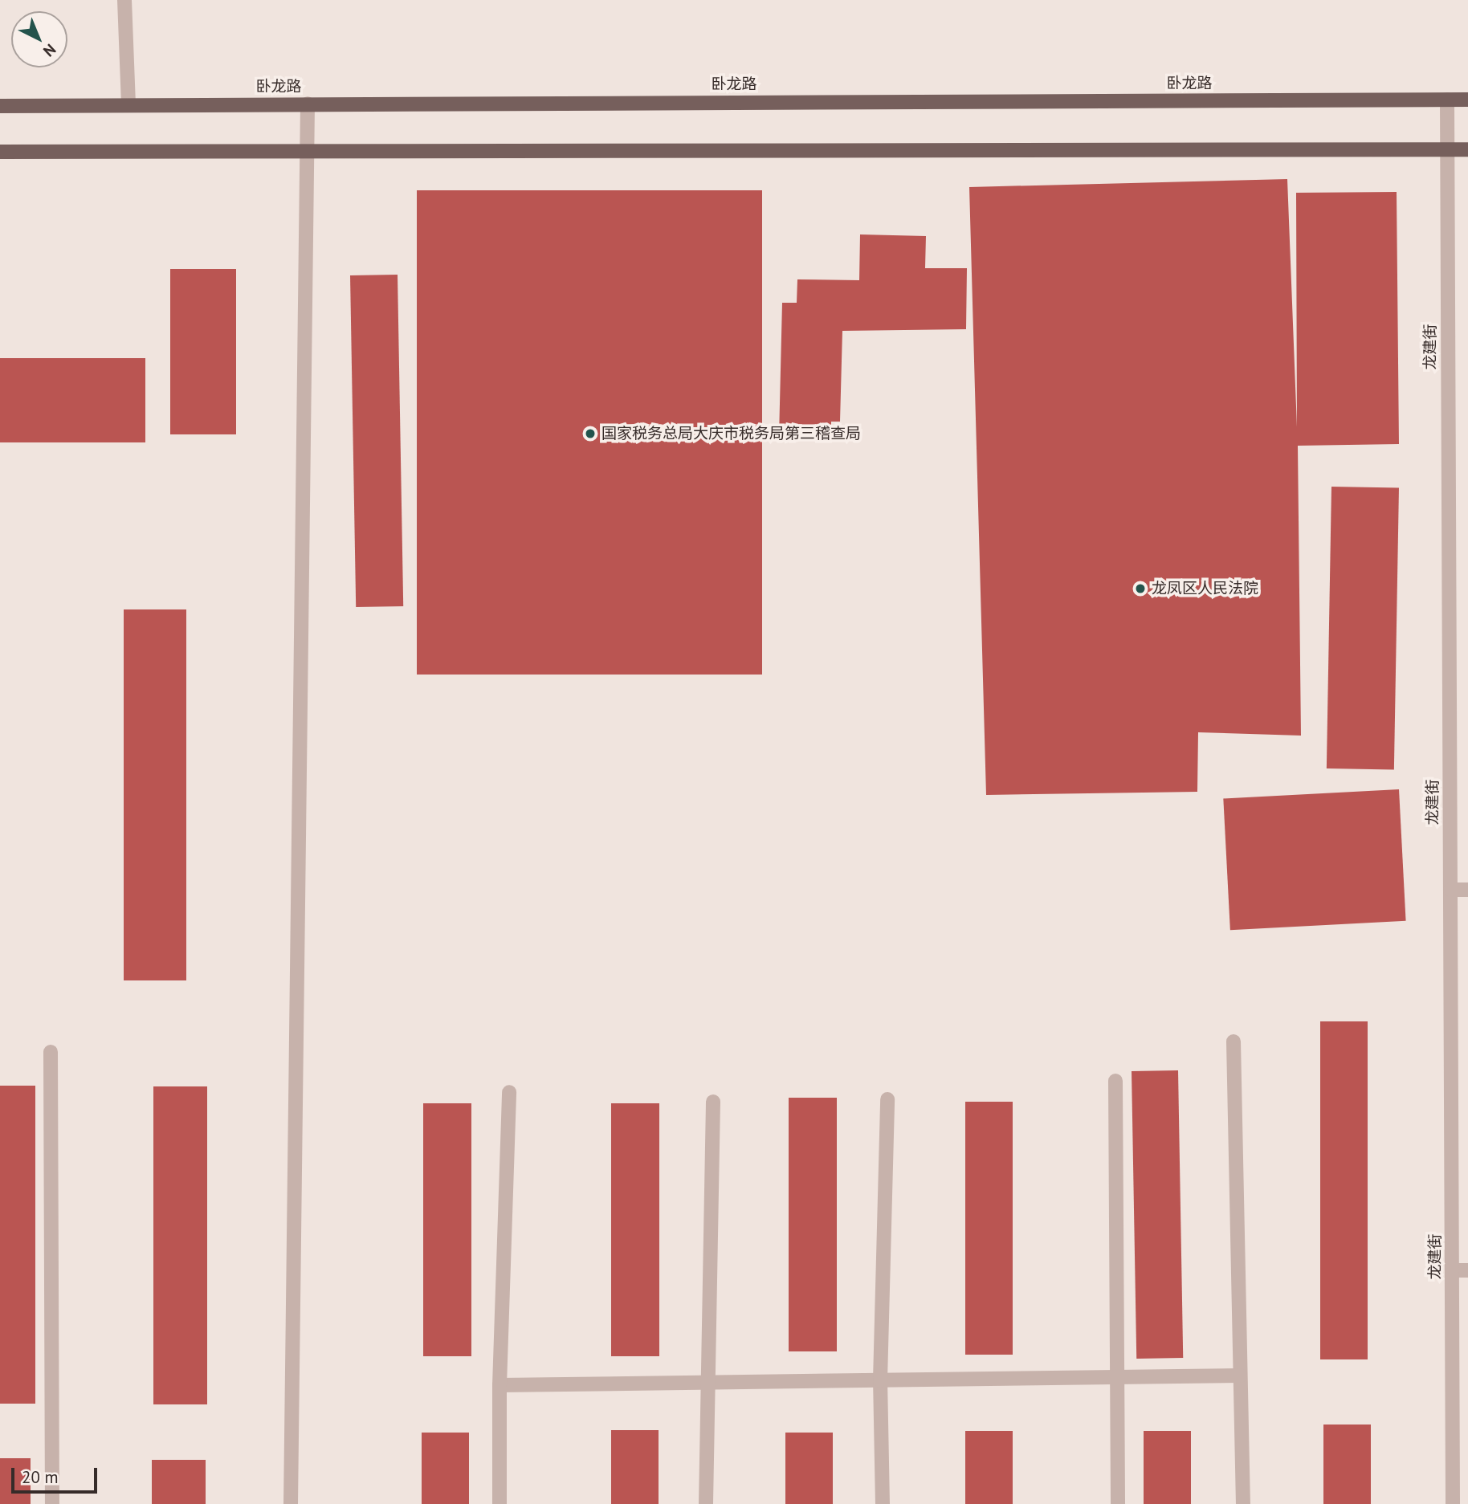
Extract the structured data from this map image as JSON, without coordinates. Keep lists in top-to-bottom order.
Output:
{
  "streets": {
    "main road": ["卧龙路"],
    "street": ["龙建街"]
  },
  "crossings": [
    ["卧龙路", "龙建街"]
  ],
  "places": ["国家税务总局大庆市税务局第三稽查局", "龙凤区人民法院"],
  "scale_bar": "20 m",
  "north": "bottom right"
}
